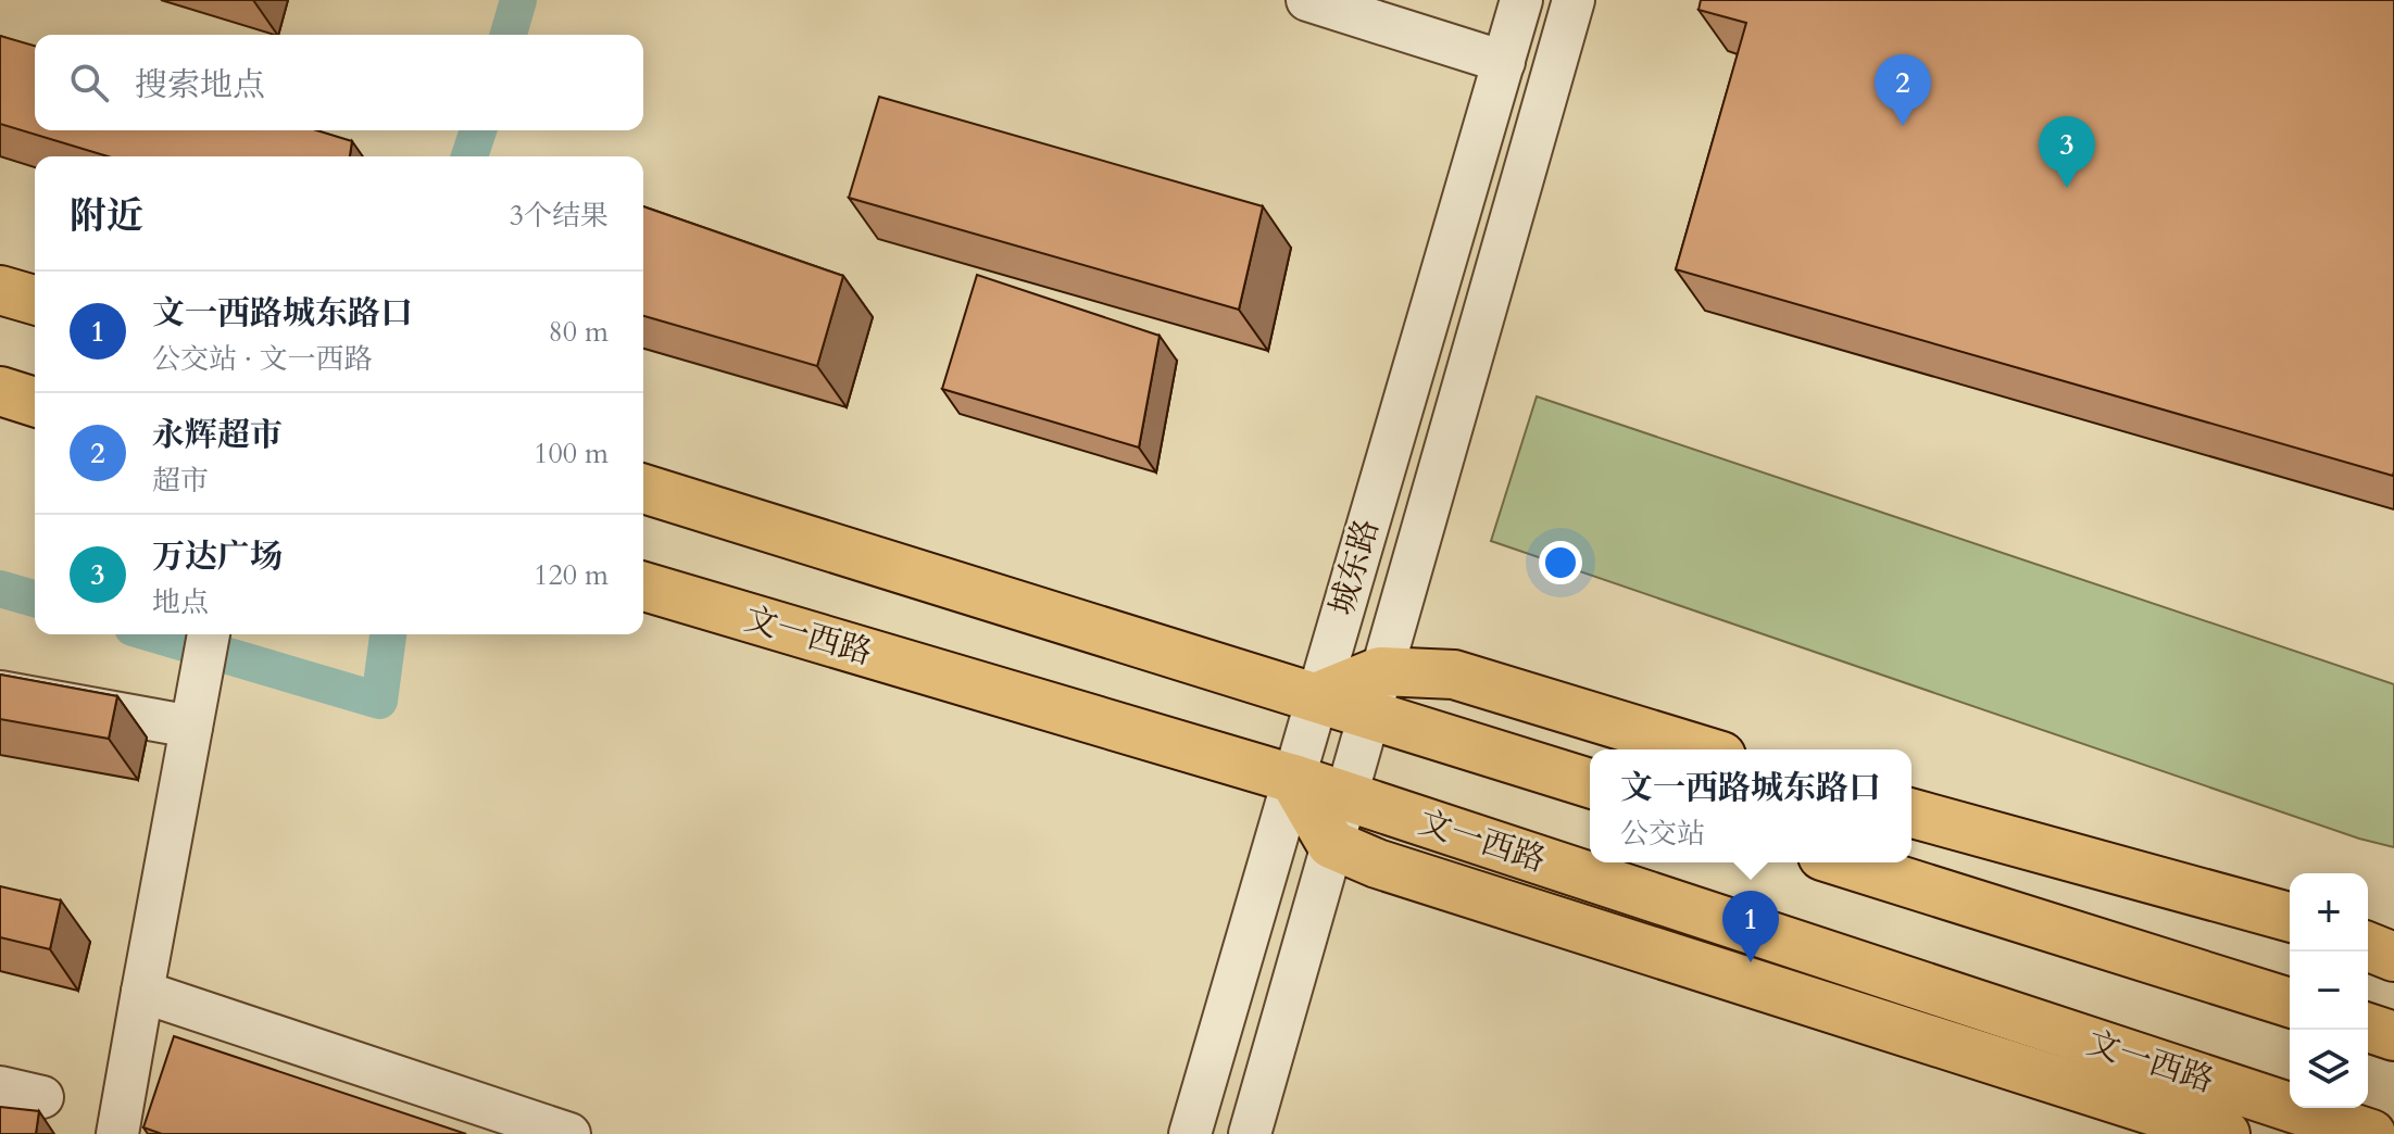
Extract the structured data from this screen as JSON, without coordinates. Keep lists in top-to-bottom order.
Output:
{
  "streets": {
    "main road": ["文一西路"],
    "street": ["城东路"]
  },
  "crossings": [
    ["城东路", "文一西路"]
  ],
  "page": {
    "search": "搜索地点",
    "pins": ["2", "3", "1"],
    "heading": ["附近", "3个结果"],
    "list": [
      {
        "mark": "1",
        "name": "文一西路城东路口",
        "note": "公交站 · 文一西路",
        "value": "80 m"
      },
      {
        "mark": "2",
        "name": "永辉超市",
        "note": "超市",
        "value": "100 m"
      },
      {
        "mark": "3",
        "name": "万达广场",
        "note": "地点",
        "value": "120 m"
      }
    ],
    "popup": ["文一西路城东路口", "公交站"],
    "map_buttons": ["+", "−"]
  }
}
